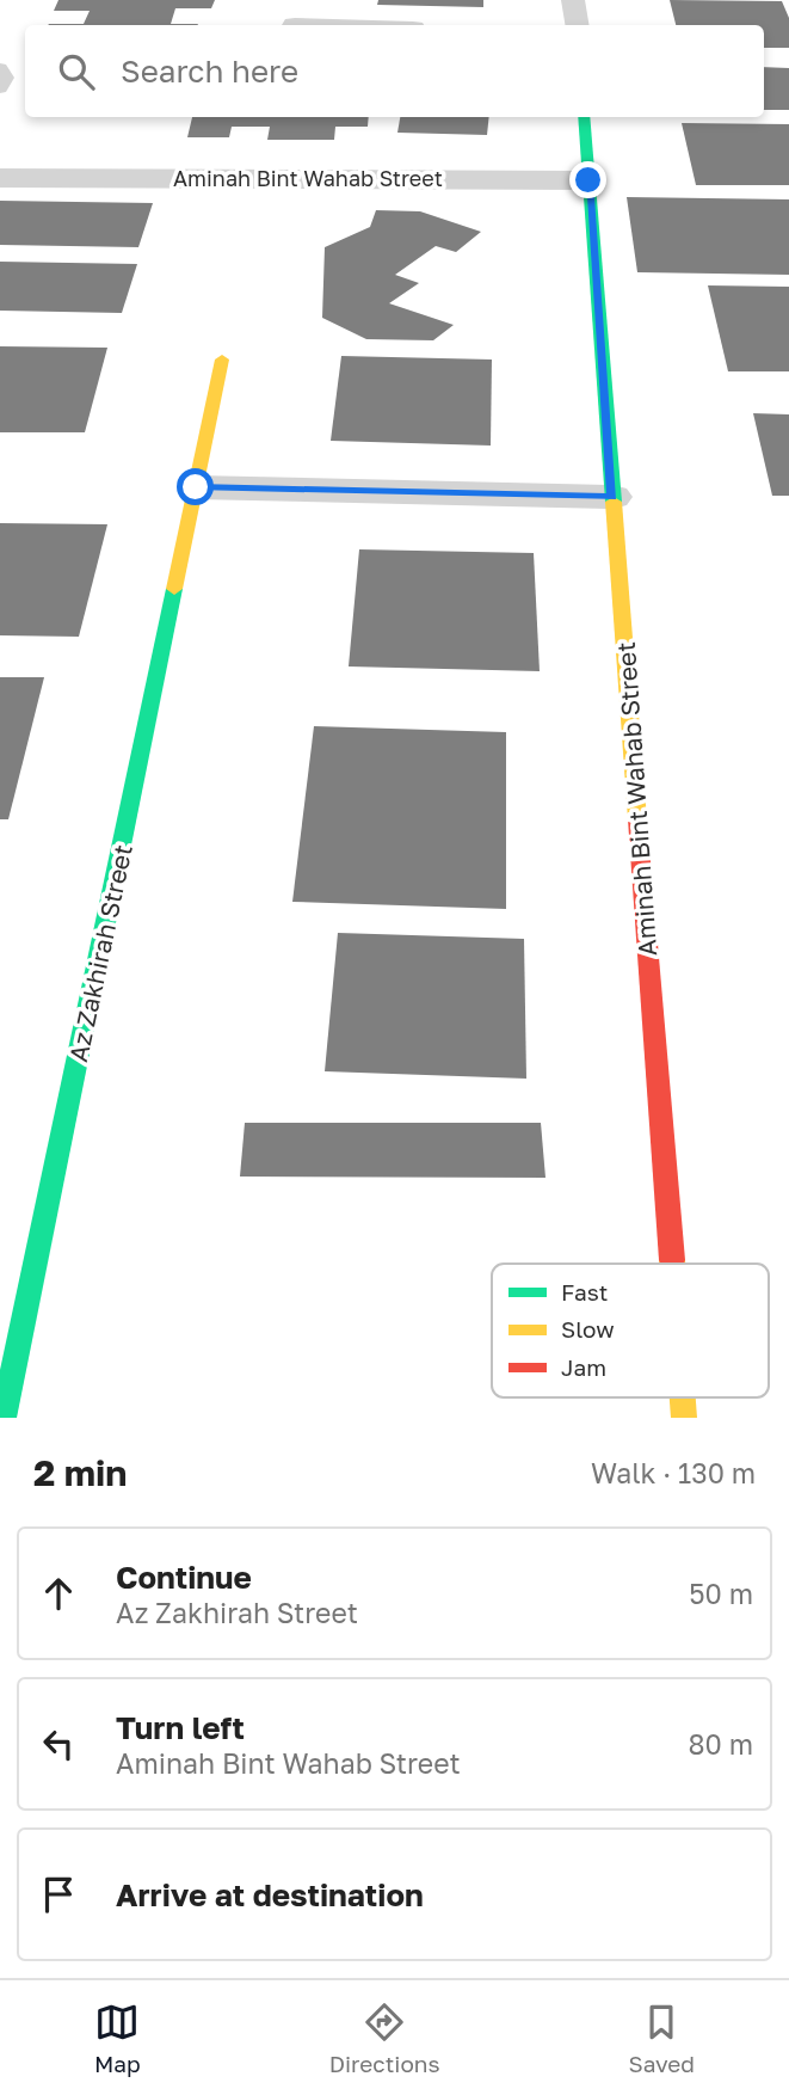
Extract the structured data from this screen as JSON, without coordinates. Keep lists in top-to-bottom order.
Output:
{
  "streets": {
    "street": ["Aminah Bint Wahab Street", "Az Zakhirah Street"]
  },
  "legend": ["Fast", "Slow", "Jam"],
  "page": {
    "search": "Search here",
    "heading": ["2 min", "Walk · 130 m"],
    "list": [
      ["Continue", "Az Zakhirah Street", "50 m"],
      ["Turn left", "Aminah Bint Wahab Street", "80 m"],
      "Arrive at destination"
    ],
    "nav": ["Map", "Directions", "Saved"]
  }
}
